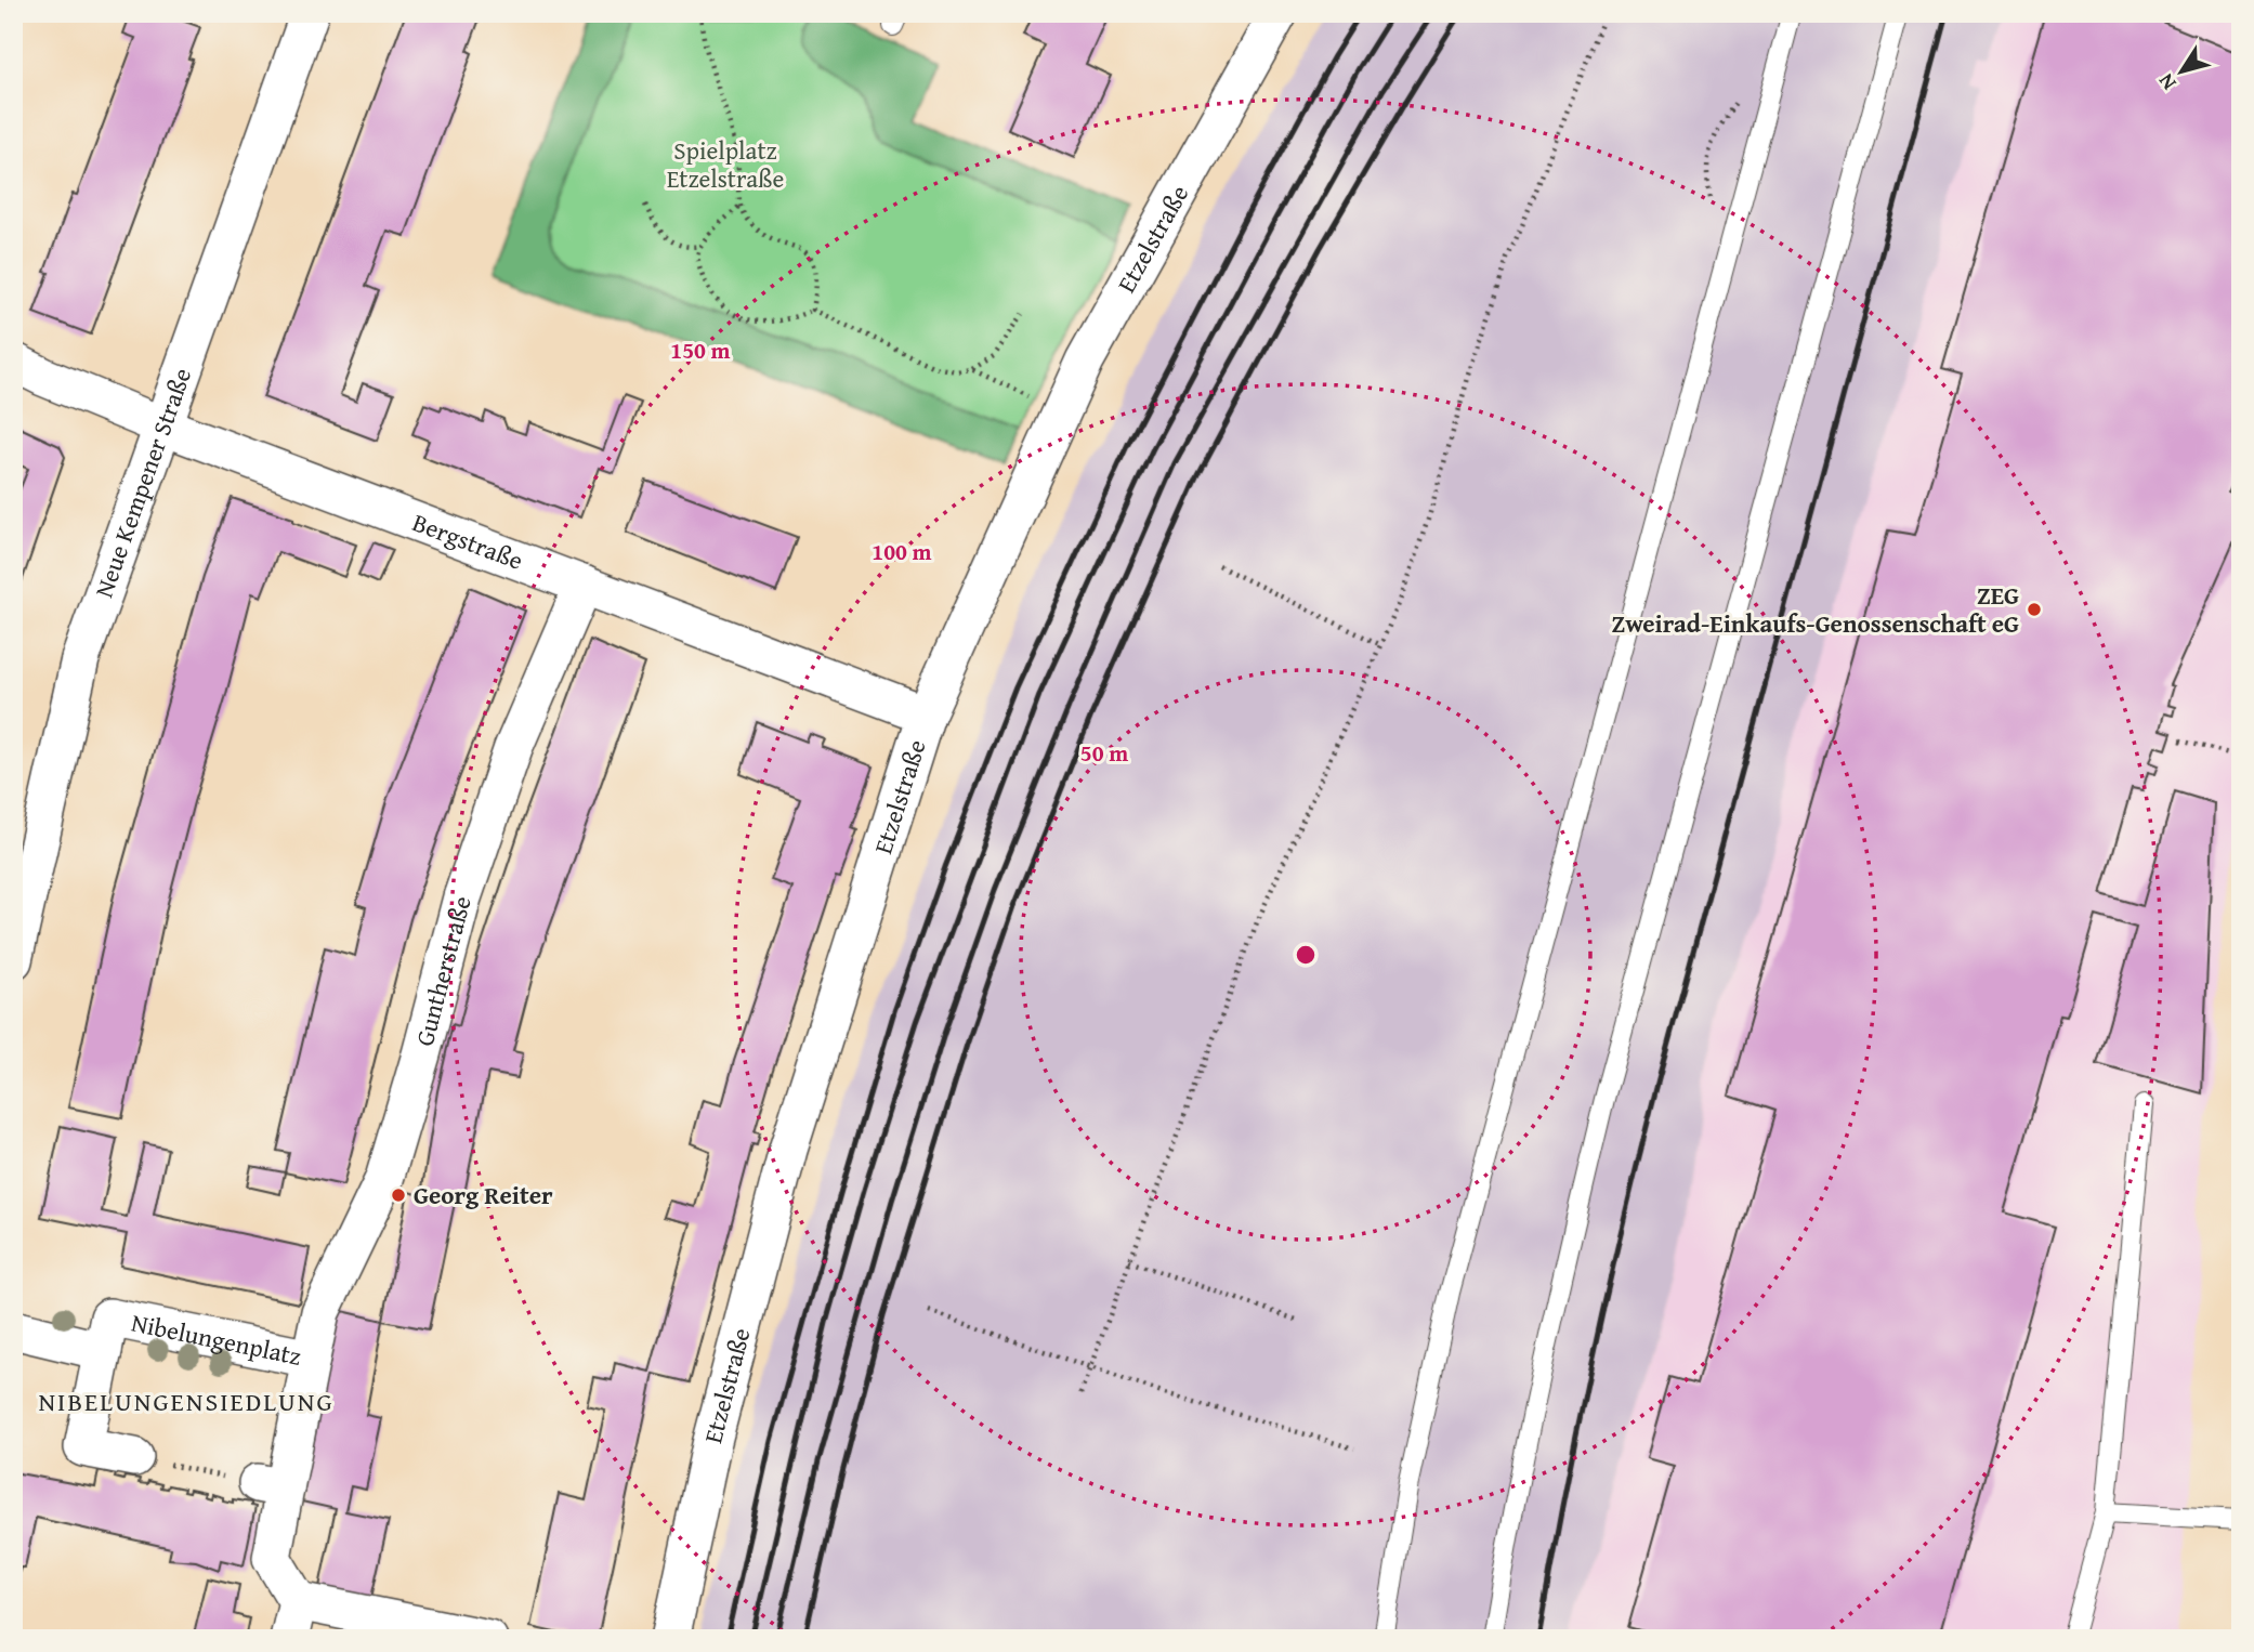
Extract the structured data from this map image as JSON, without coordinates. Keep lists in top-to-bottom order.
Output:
{
  "streets": {
    "street": [
      "Etzelstraße",
      "Neue Kempener Straße",
      "Bergstraße",
      "Guntherstraße",
      "Nibelungenplatz"
    ]
  },
  "crossings": [
    ["Etzelstraße", "Bergstraße"],
    ["Neue Kempener Straße", "Bergstraße"],
    ["Bergstraße", "Guntherstraße"],
    ["Guntherstraße", "Nibelungenplatz"]
  ],
  "districts": ["NIBELUNGENSIEDLUNG"],
  "parks": ["Spielplatz Etzelstraße"],
  "places": ["ZEG Zweirad-Einkaufs-Genossenschaft eG", "Georg Reiter"],
  "north": "bottom left",
  "rings": ["150 m", "100 m", "50 m"]
}
